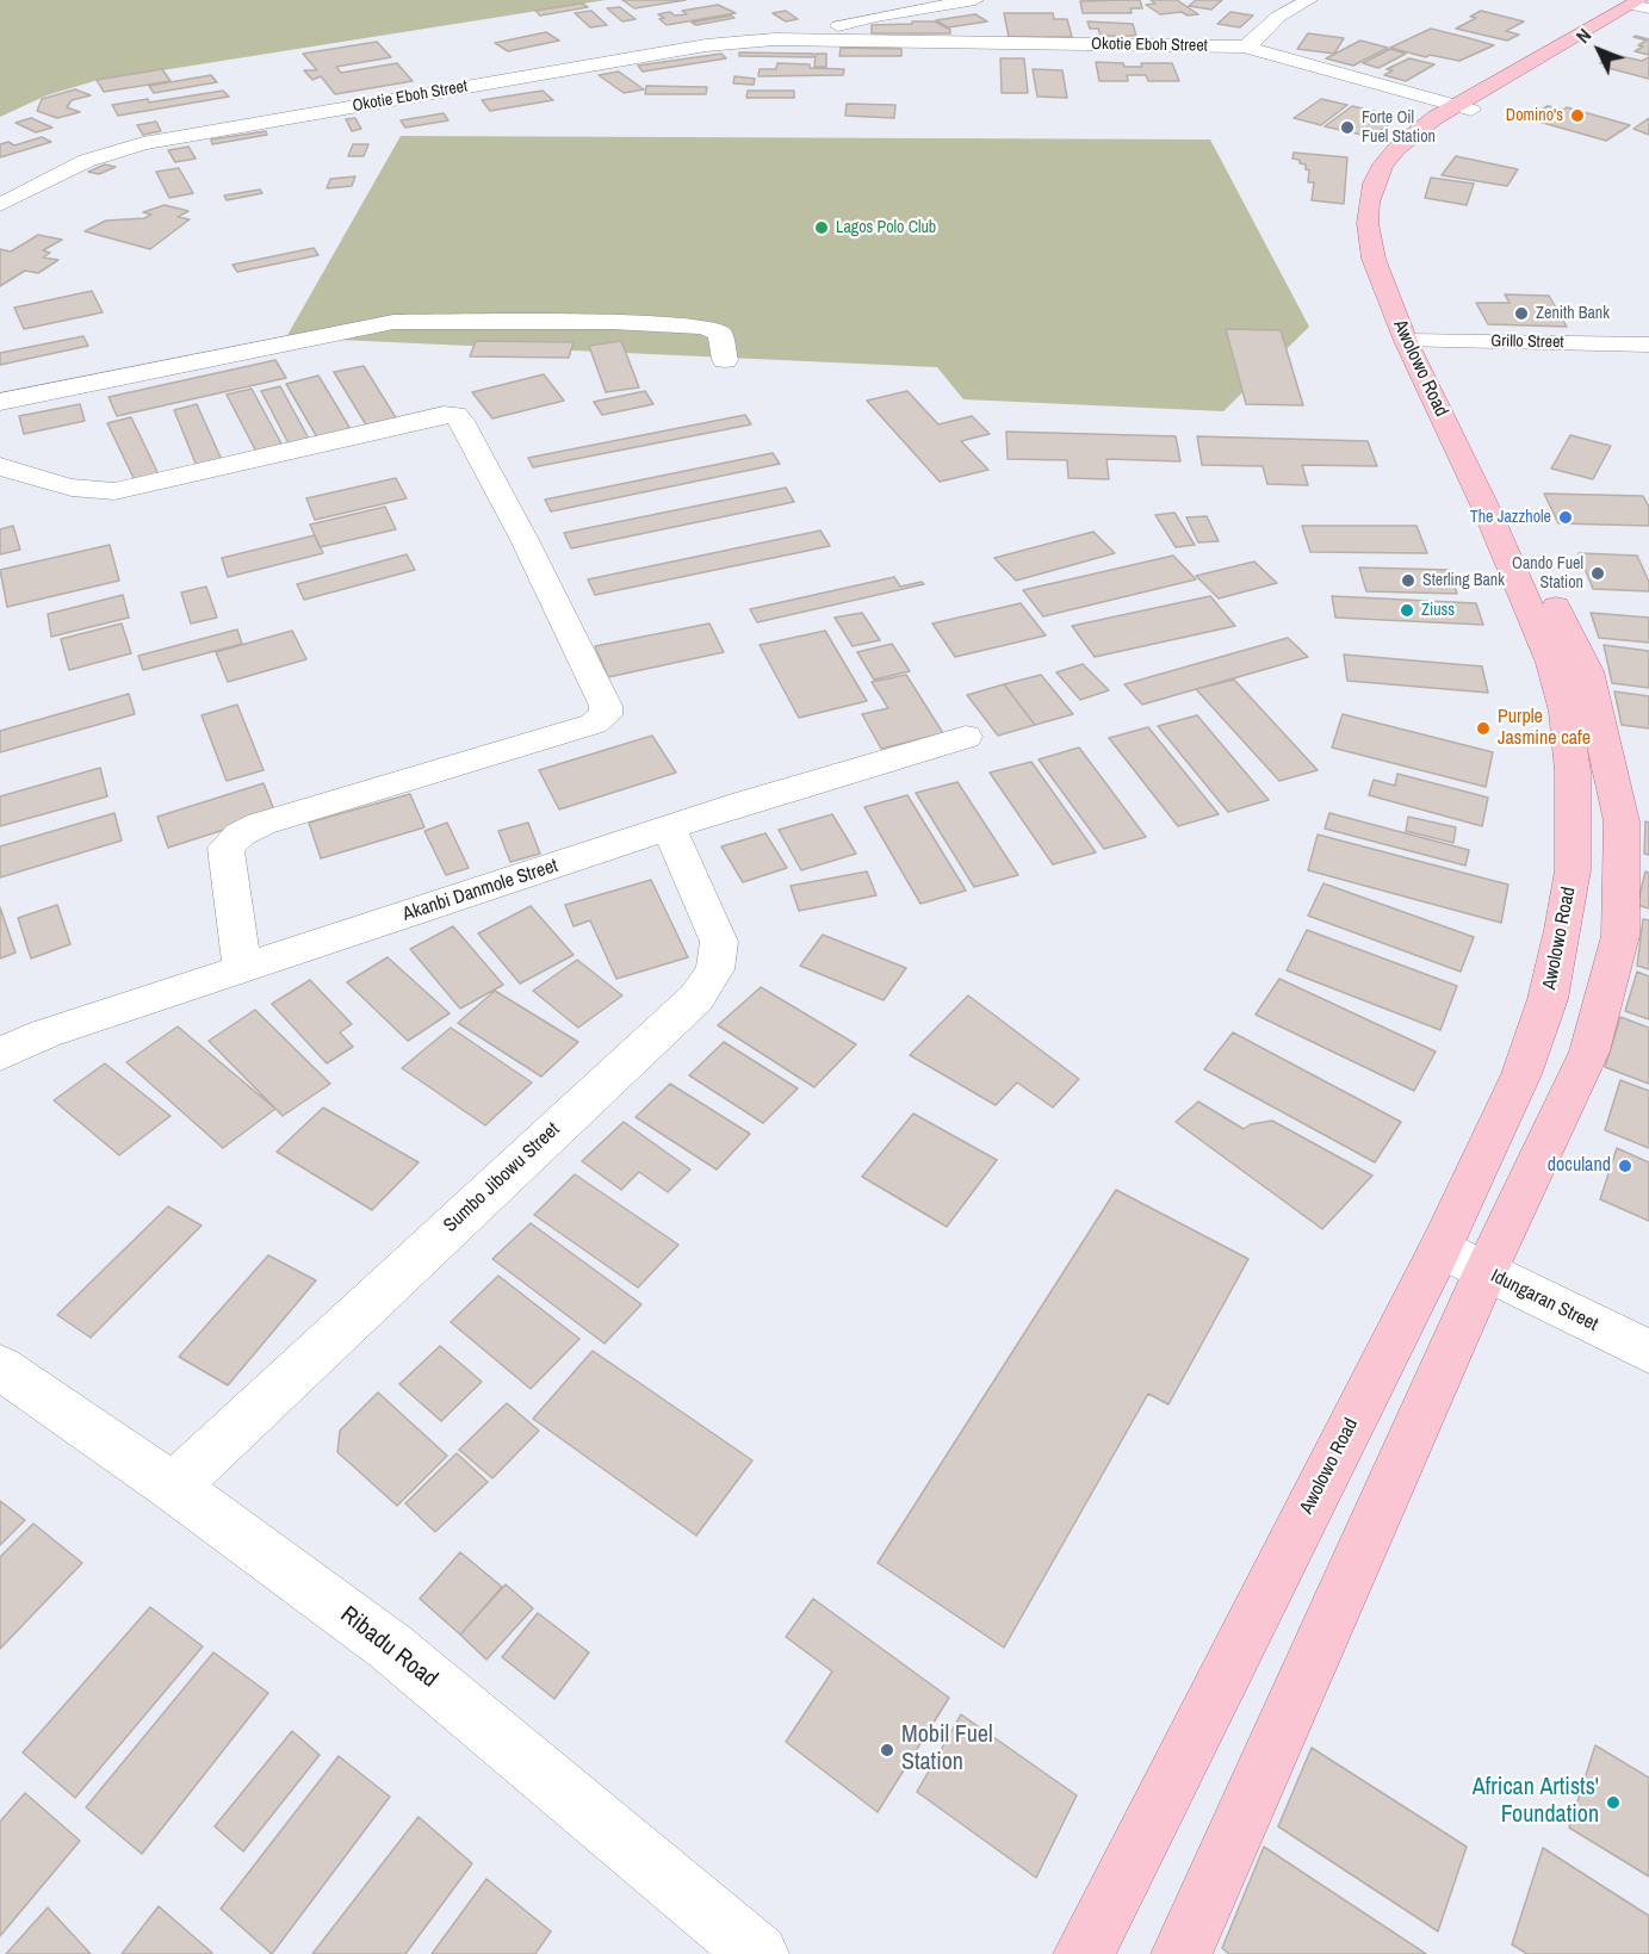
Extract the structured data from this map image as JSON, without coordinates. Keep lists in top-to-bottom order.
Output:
{
  "streets": {
    "main road": ["Awolowo Road"],
    "street": [
      "Okotie Eboh Street",
      "Grillo Street",
      "Akanbi Danmole Street",
      "Sumbo Jibowu Street",
      "Idungaran Street",
      "Ribadu Road"
    ]
  },
  "crossings": [
    ["Okotie Eboh Street", "Awolowo Road"],
    ["Grillo Street", "Awolowo Road"],
    ["Awolowo Road", "Idungaran Street"],
    ["Akanbi Danmole Street", "Sumbo Jibowu Street"],
    ["Sumbo Jibowu Street", "Ribadu Road"]
  ],
  "places": [
    "Domino's",
    "Forte Oil Fuel Station",
    "Lagos Polo Club",
    "Zenith Bank",
    "The Jazzhole",
    "Oando Fuel Station",
    "Sterling Bank",
    "Ziuss",
    "Purple Jasmine cafe",
    "doculand",
    "Mobil Fuel Station",
    "African Artists' Foundation"
  ],
  "north": "top left"
}
